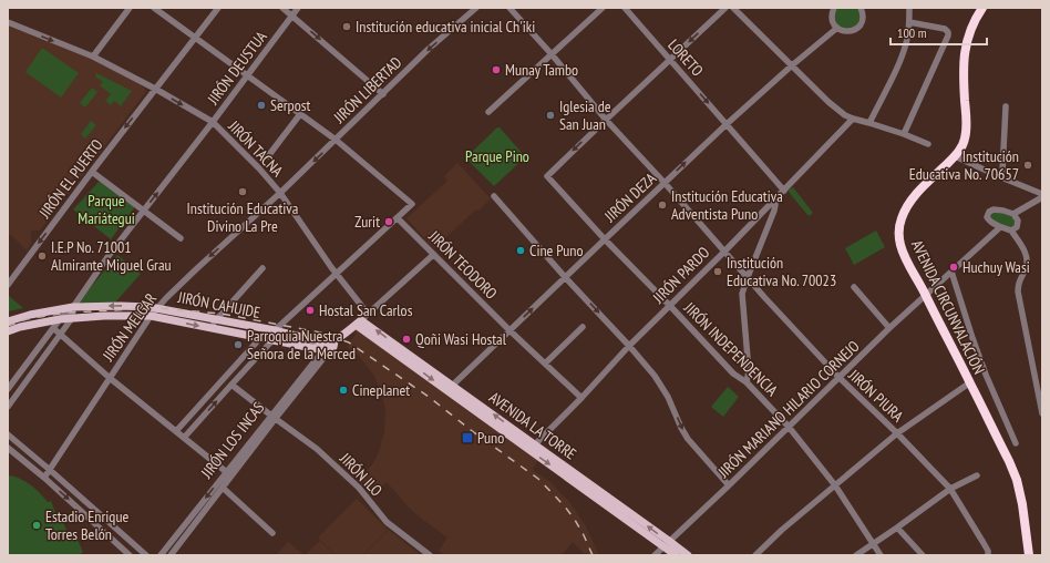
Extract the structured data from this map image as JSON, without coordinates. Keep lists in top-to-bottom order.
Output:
{
  "streets": {
    "highway": ["AVENIDA CIRCUNVALACIÓN"],
    "main road": ["JIRÓN CAHUIDE", "AVENIDA LA TORRE"],
    "street": [
      "LORETO",
      "JIRÓN DEUSTUA",
      "JIRÓN LIBERTAD",
      "JIRÓN TACNA",
      "JIRÓN EL PUERTO",
      "JIRÓN DEZA",
      "JIRÓN TEODORO",
      "JIRÓN PARDO",
      "JIRÓN MELGAR",
      "JIRÓN INDEPENDENCIA",
      "JIRÓN PIURA",
      "JIRÓN MARIANO HILARIO CORNEJO",
      "JIRÓN LOS INCAS",
      "JIRÓN ILO"
    ]
  },
  "crossings": [
    ["LORETO", "JIRÓN DEZA"],
    ["LORETO", "JIRÓN PARDO"],
    ["JIRÓN DEUSTUA", "JIRÓN TACNA"],
    ["JIRÓN DEUSTUA", "JIRÓN CAHUIDE"],
    ["JIRÓN LIBERTAD", "JIRÓN TACNA"],
    ["JIRÓN LIBERTAD", "JIRÓN MELGAR"],
    ["JIRÓN TACNA", "JIRÓN EL PUERTO"],
    ["JIRÓN TACNA", "JIRÓN MELGAR"],
    ["JIRÓN DEZA", "JIRÓN TEODORO"],
    ["JIRÓN DEZA", "JIRÓN INDEPENDENCIA"],
    ["JIRÓN DEZA", "JIRÓN PIURA"],
    ["JIRÓN DEZA", "AVENIDA LA TORRE"],
    ["JIRÓN TEODORO", "JIRÓN PARDO"],
    ["JIRÓN PARDO", "JIRÓN INDEPENDENCIA"],
    ["JIRÓN PARDO", "JIRÓN PIURA"],
    ["JIRÓN PARDO", "AVENIDA LA TORRE"],
    ["JIRÓN CAHUIDE", "JIRÓN MELGAR"],
    ["JIRÓN CAHUIDE", "JIRÓN LOS INCAS"],
    ["AVENIDA CIRCUNVALACIÓN", "JIRÓN MARIANO HILARIO CORNEJO"],
    ["JIRÓN INDEPENDENCIA", "JIRÓN PIURA"],
    ["JIRÓN INDEPENDENCIA", "JIRÓN MARIANO HILARIO CORNEJO"],
    ["JIRÓN PIURA", "JIRÓN MARIANO HILARIO CORNEJO"],
    ["JIRÓN MARIANO HILARIO CORNEJO", "AVENIDA LA TORRE"],
    ["JIRÓN LOS INCAS", "JIRÓN ILO"]
  ],
  "one_way": ["LORETO", "JIRÓN LIBERTAD", "JIRÓN EL PUERTO"],
  "parks": ["Parque Pino", "Parque Mariátegui"],
  "places": {
    "other": [
      "Institución educativa inicial Ch'iki",
      "Munay Tambo",
      "Serpost",
      "Iglesia de San Juan",
      "Institución Educativa No. 70657",
      "Institución Educativa Divino La Pre",
      "Institución Educativa Adventista Puno",
      "Zurit",
      "Cine Puno",
      "I.E.P No. 71001 Almirante Miguel Grau",
      "Huchuy Wasi",
      "Institución Educativa No. 70023",
      "Hostal San Carlos",
      "Qoñi Wasi Hostal",
      "Parroquia Nuestra Señora de la Merced",
      "Cineplanet",
      "Estadio Enrique Torres Belón"
    ],
    "transit": ["Puno"]
  },
  "scale_bar": "100 m"
}
